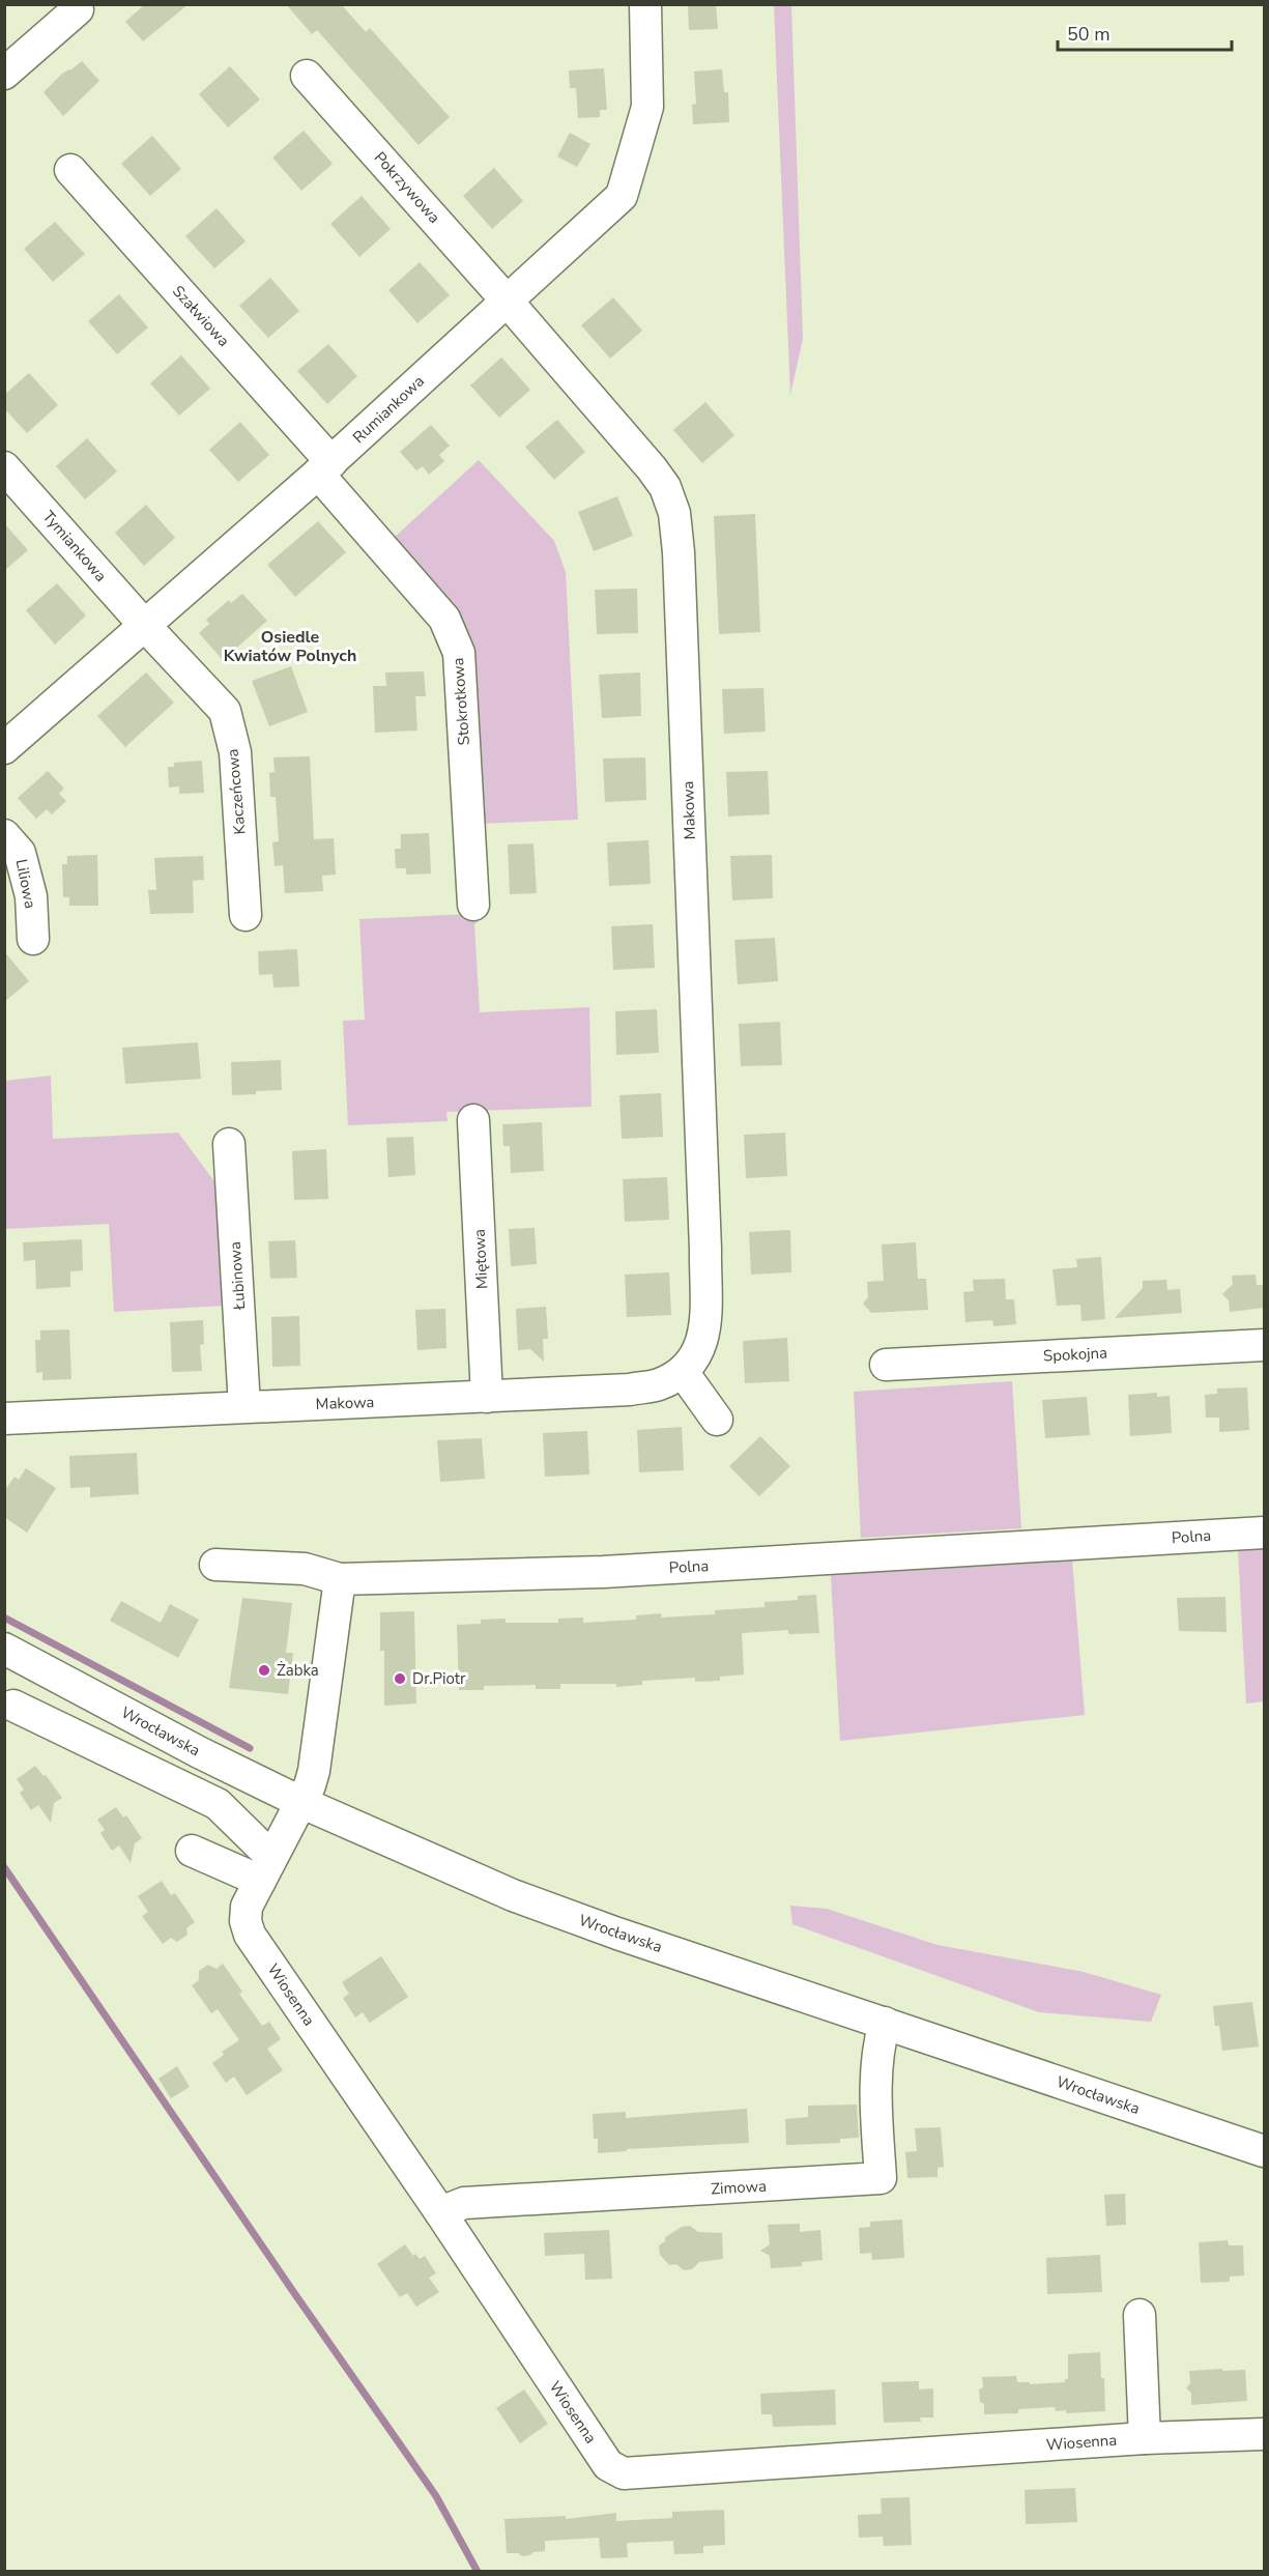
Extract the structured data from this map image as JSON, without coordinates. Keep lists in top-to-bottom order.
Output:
{
  "streets": {
    "street": [
      "Pokrzywowa",
      "Szałwiowa",
      "Rumiankowa",
      "Tymiankowa",
      "Stokrotkowa",
      "Kaczeńcowa",
      "Makowa",
      "Liliowa",
      "Miętowa",
      "Łubinowa",
      "Spokojna",
      "Polna",
      "Wrocławska",
      "Wiosenna",
      "Zimowa"
    ]
  },
  "crossings": [
    ["Pokrzywowa", "Rumiankowa"],
    ["Pokrzywowa", "Makowa"],
    ["Szałwiowa", "Rumiankowa"],
    ["Szałwiowa", "Stokrotkowa"],
    ["Rumiankowa", "Tymiankowa"],
    ["Rumiankowa", "Stokrotkowa"],
    ["Rumiankowa", "Kaczeńcowa"],
    ["Rumiankowa", "Makowa"],
    ["Tymiankowa", "Kaczeńcowa"],
    ["Makowa", "Miętowa"],
    ["Makowa", "Łubinowa"],
    ["Wrocławska", "Wiosenna"],
    ["Wrocławska", "Zimowa"],
    ["Wiosenna", "Zimowa"]
  ],
  "districts": ["Osiedle Kwiatów Polnych"],
  "places": ["Żabka", "Dr.Piotr"],
  "scale_bar": "50 m"
}
